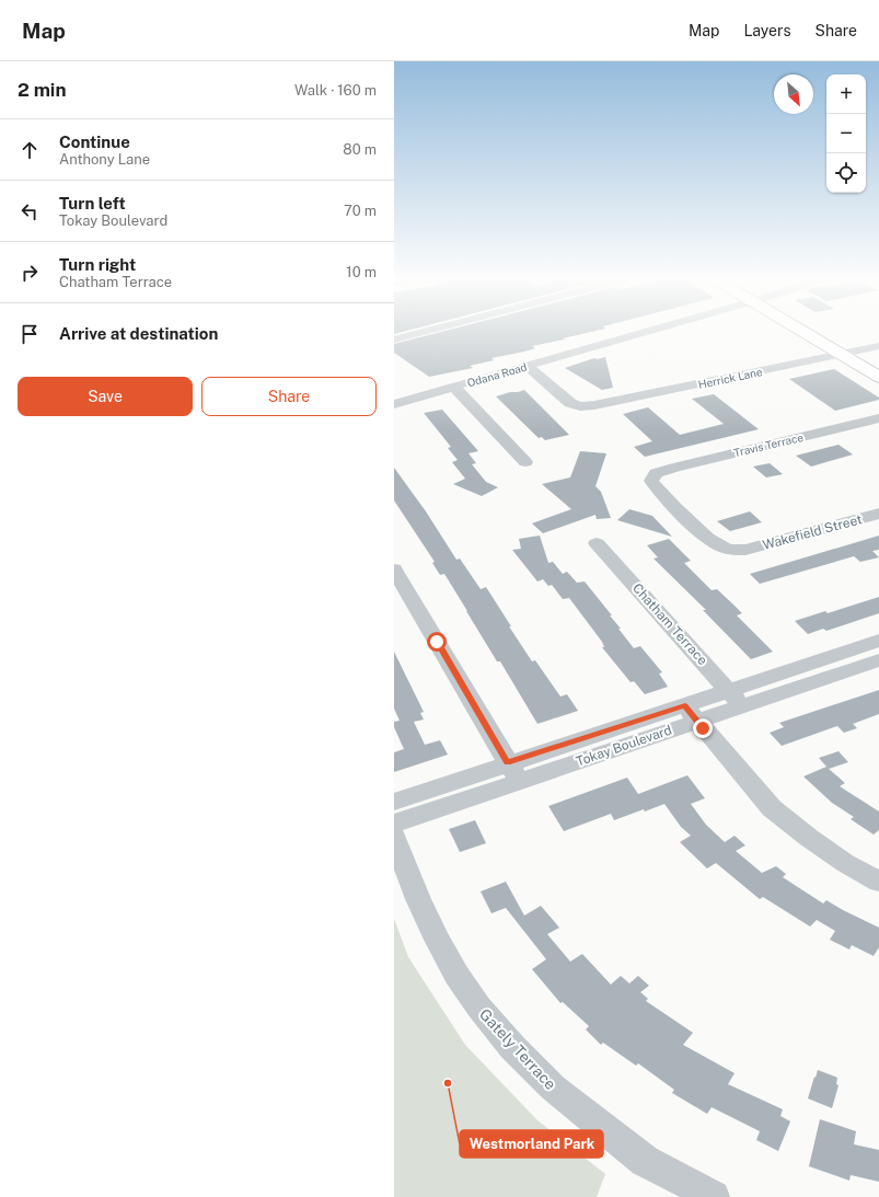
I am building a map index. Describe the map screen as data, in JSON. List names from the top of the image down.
{
  "streets": {
    "street": [
      "Odana Road",
      "Herrick Lane",
      "Travis Terrace",
      "Wakefield Street",
      "Chatham Terrace",
      "Tokay Boulevard",
      "Gately Terrace"
    ]
  },
  "crossings": [
    ["Odana Road", "Herrick Lane"],
    ["Travis Terrace", "Wakefield Street"],
    ["Chatham Terrace", "Tokay Boulevard"]
  ],
  "places": ["Westmorland Park"],
  "north": "bottom right",
  "page": {
    "header": "Map",
    "nav": ["Map", "Layers", "Share"],
    "heading": ["2 min", "Walk · 160 m"],
    "map_buttons": ["+", "−"],
    "list": [
      ["Continue", "Anthony Lane", "80 m"],
      ["Turn left", "Tokay Boulevard", "70 m"],
      ["Turn right", "Chatham Terrace", "10 m"],
      "Arrive at destination"
    ],
    "buttons": ["Save", "Share"]
  }
}
